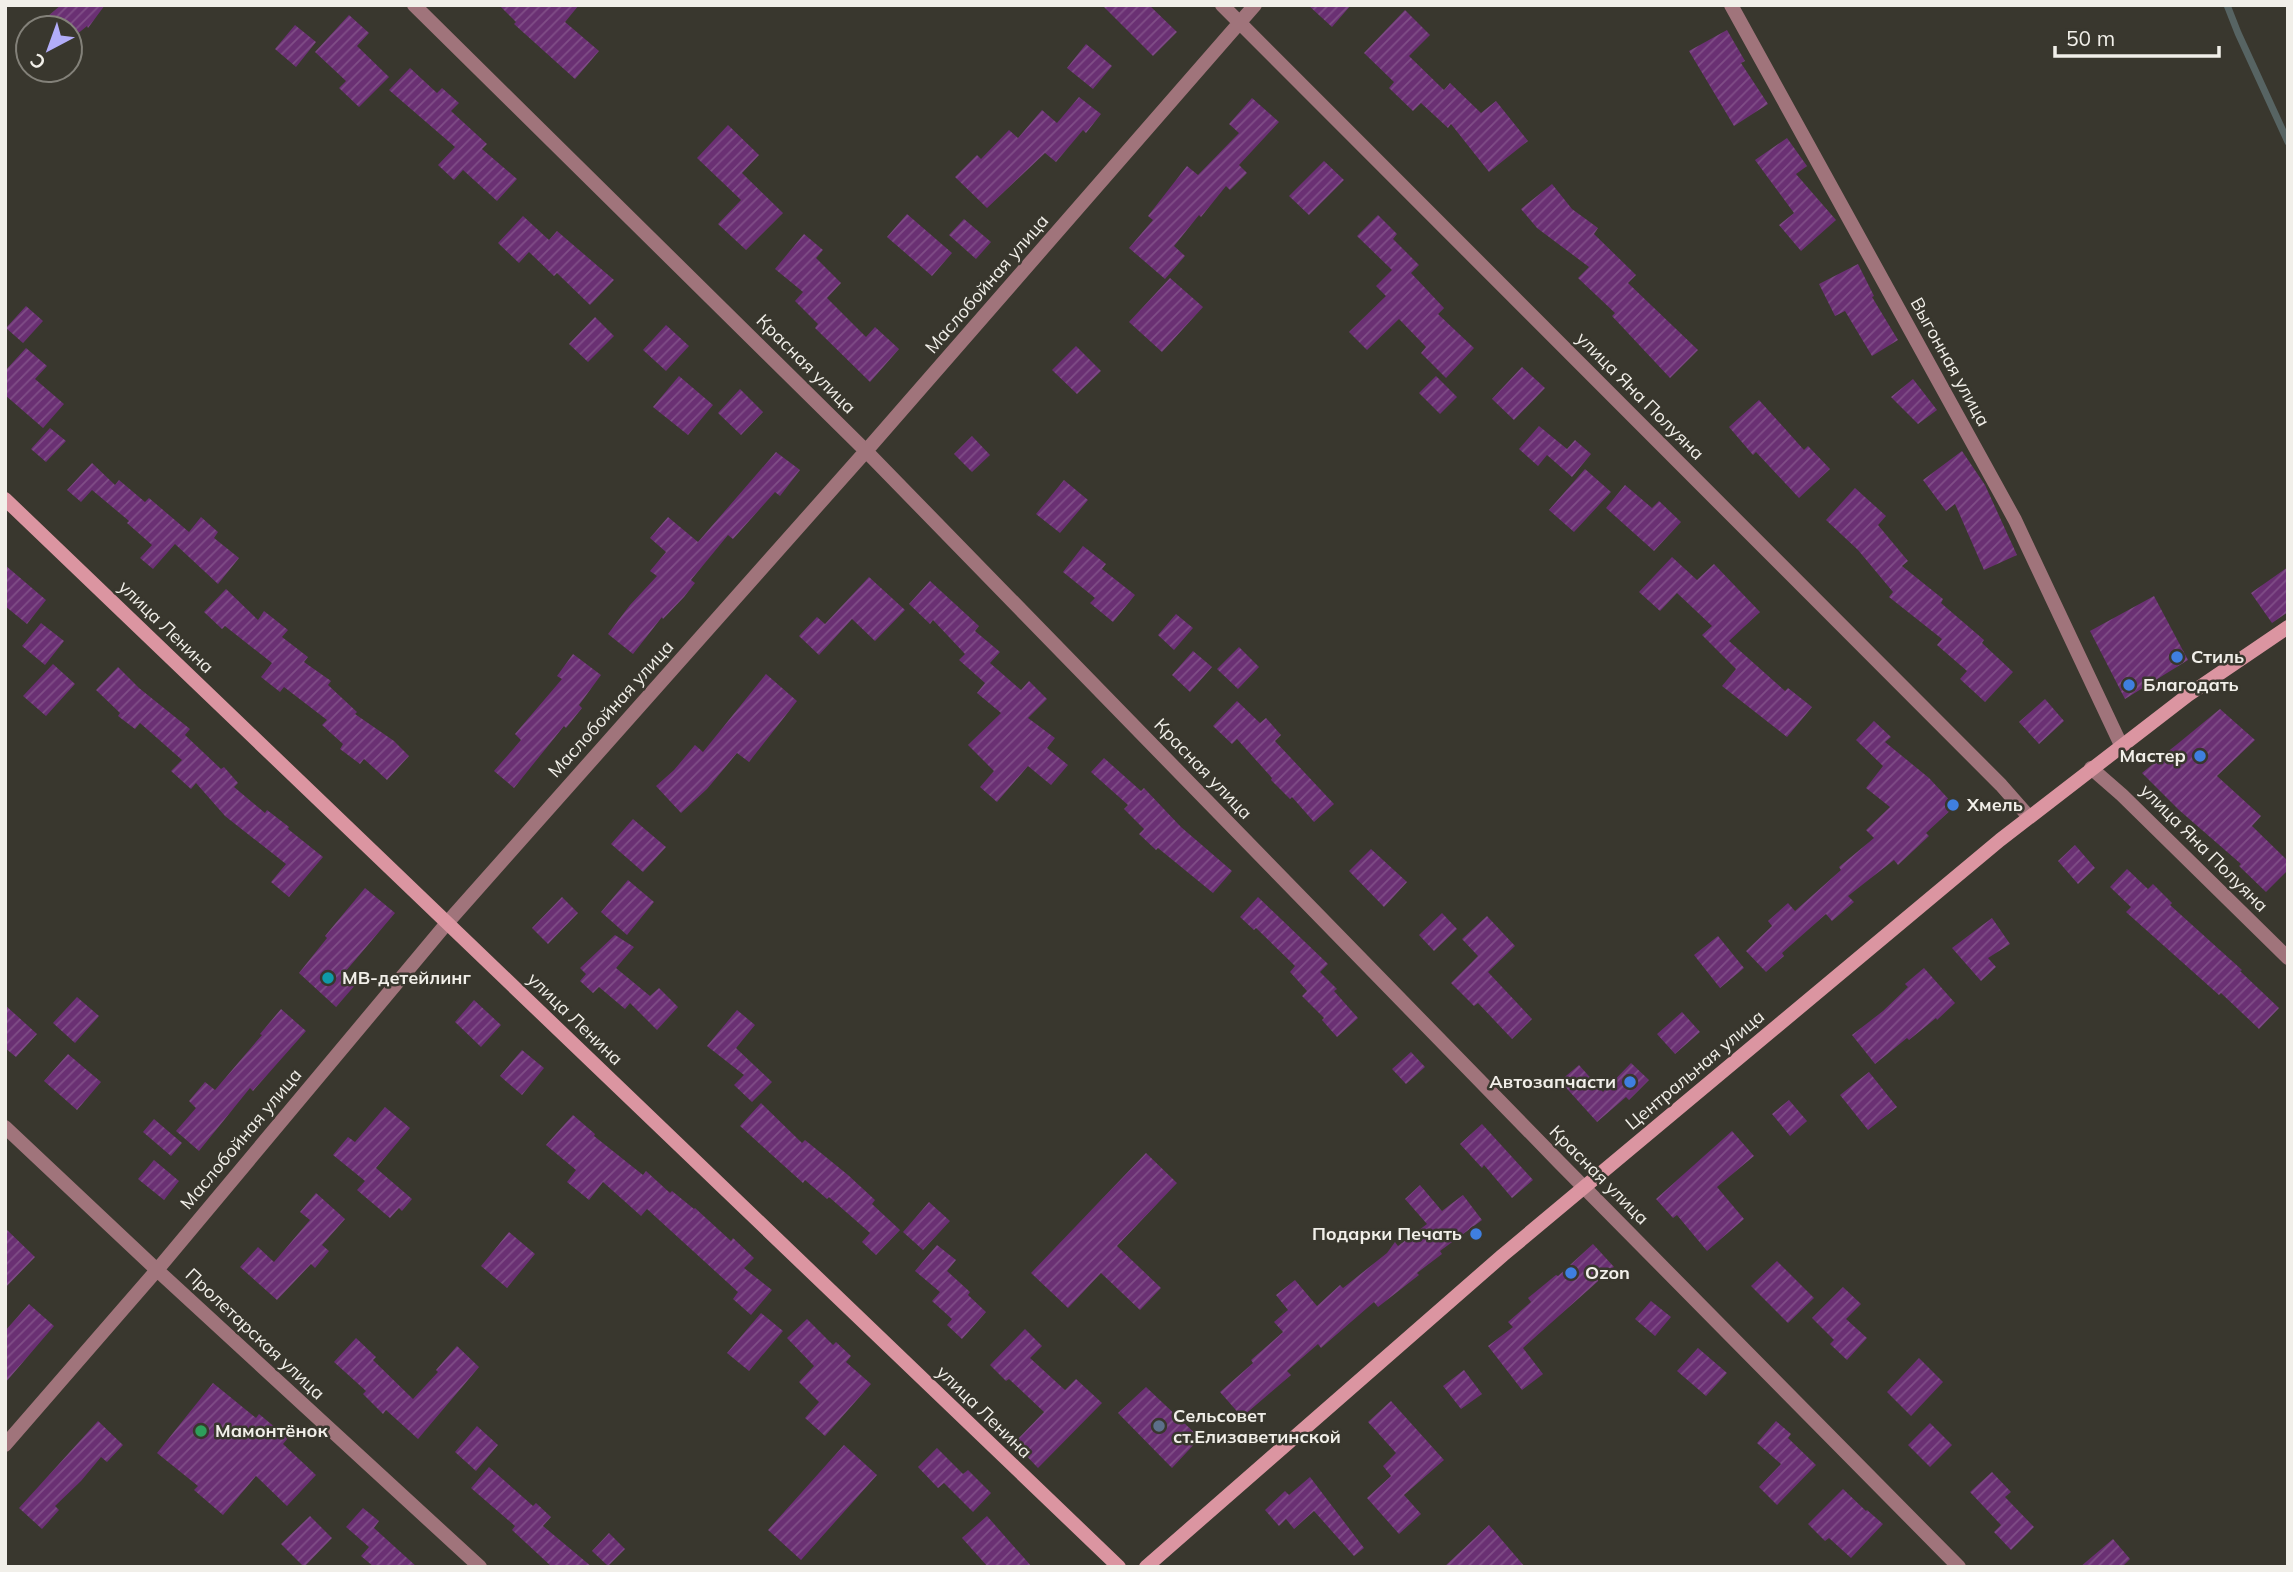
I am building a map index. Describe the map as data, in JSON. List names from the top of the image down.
{
  "streets": {
    "street": [
      "Маслобойная улица",
      "Выгонная улица",
      "Красная улица",
      "улица Яна Полуяна",
      "улица Ленина",
      "Центральная улица",
      "Пролетарская улица"
    ]
  },
  "crossings": [
    ["Маслобойная улица", "Красная улица"],
    ["Маслобойная улица", "улица Яна Полуяна"],
    ["Маслобойная улица", "улица Ленина"],
    ["Маслобойная улица", "Пролетарская улица"],
    ["Выгонная улица", "Центральная улица"],
    ["Красная улица", "Центральная улица"],
    ["улица Яна Полуяна", "Центральная улица"]
  ],
  "places": [
    "Стиль",
    "Благодать",
    "Мастер",
    "Хмель",
    "MB-детейлинг",
    "Автозапчасти",
    "Подарки Печать",
    "Ozon",
    "Сельсовет ст.Елизаветинской",
    "Мамонтёнок"
  ],
  "scale_bar": "50 m",
  "north": "bottom left"
}
